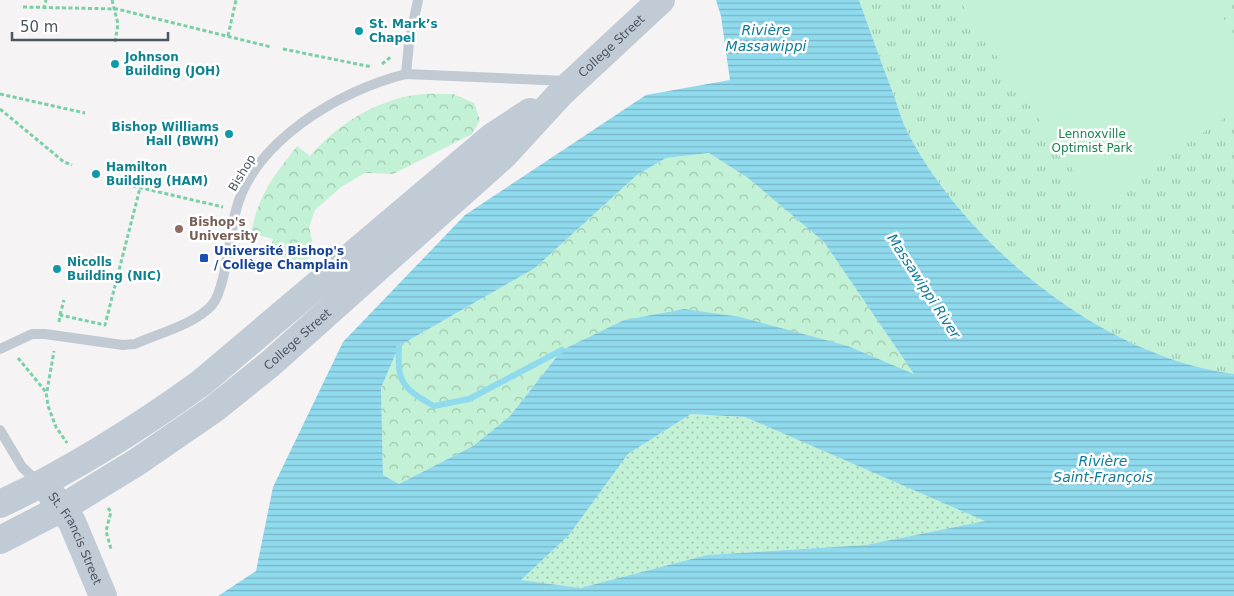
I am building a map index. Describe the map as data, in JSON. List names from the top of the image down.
{
  "streets": {
    "main road": ["College Street", "St. Francis Street"],
    "lane": ["Bishop"]
  },
  "crossings": [
    ["College Street", "Bishop"],
    ["College Street", "St. Francis Street"]
  ],
  "water": ["Rivière Massawippi", "Massawippi River", "Rivière Saint-François"],
  "parks": ["Lennoxville Optimist Park"],
  "places": {
    "other": [
      "St. Mark’s Chapel",
      "Johnson Building (JOH)",
      "Bishop Williams Hall (BWH)",
      "Hamilton Building (HAM)",
      "Bishop's University",
      "Nicolls Building (NIC)"
    ],
    "transit": ["Université Bishop's / Collège Champlain"]
  },
  "scale_bar": "50 m"
}
